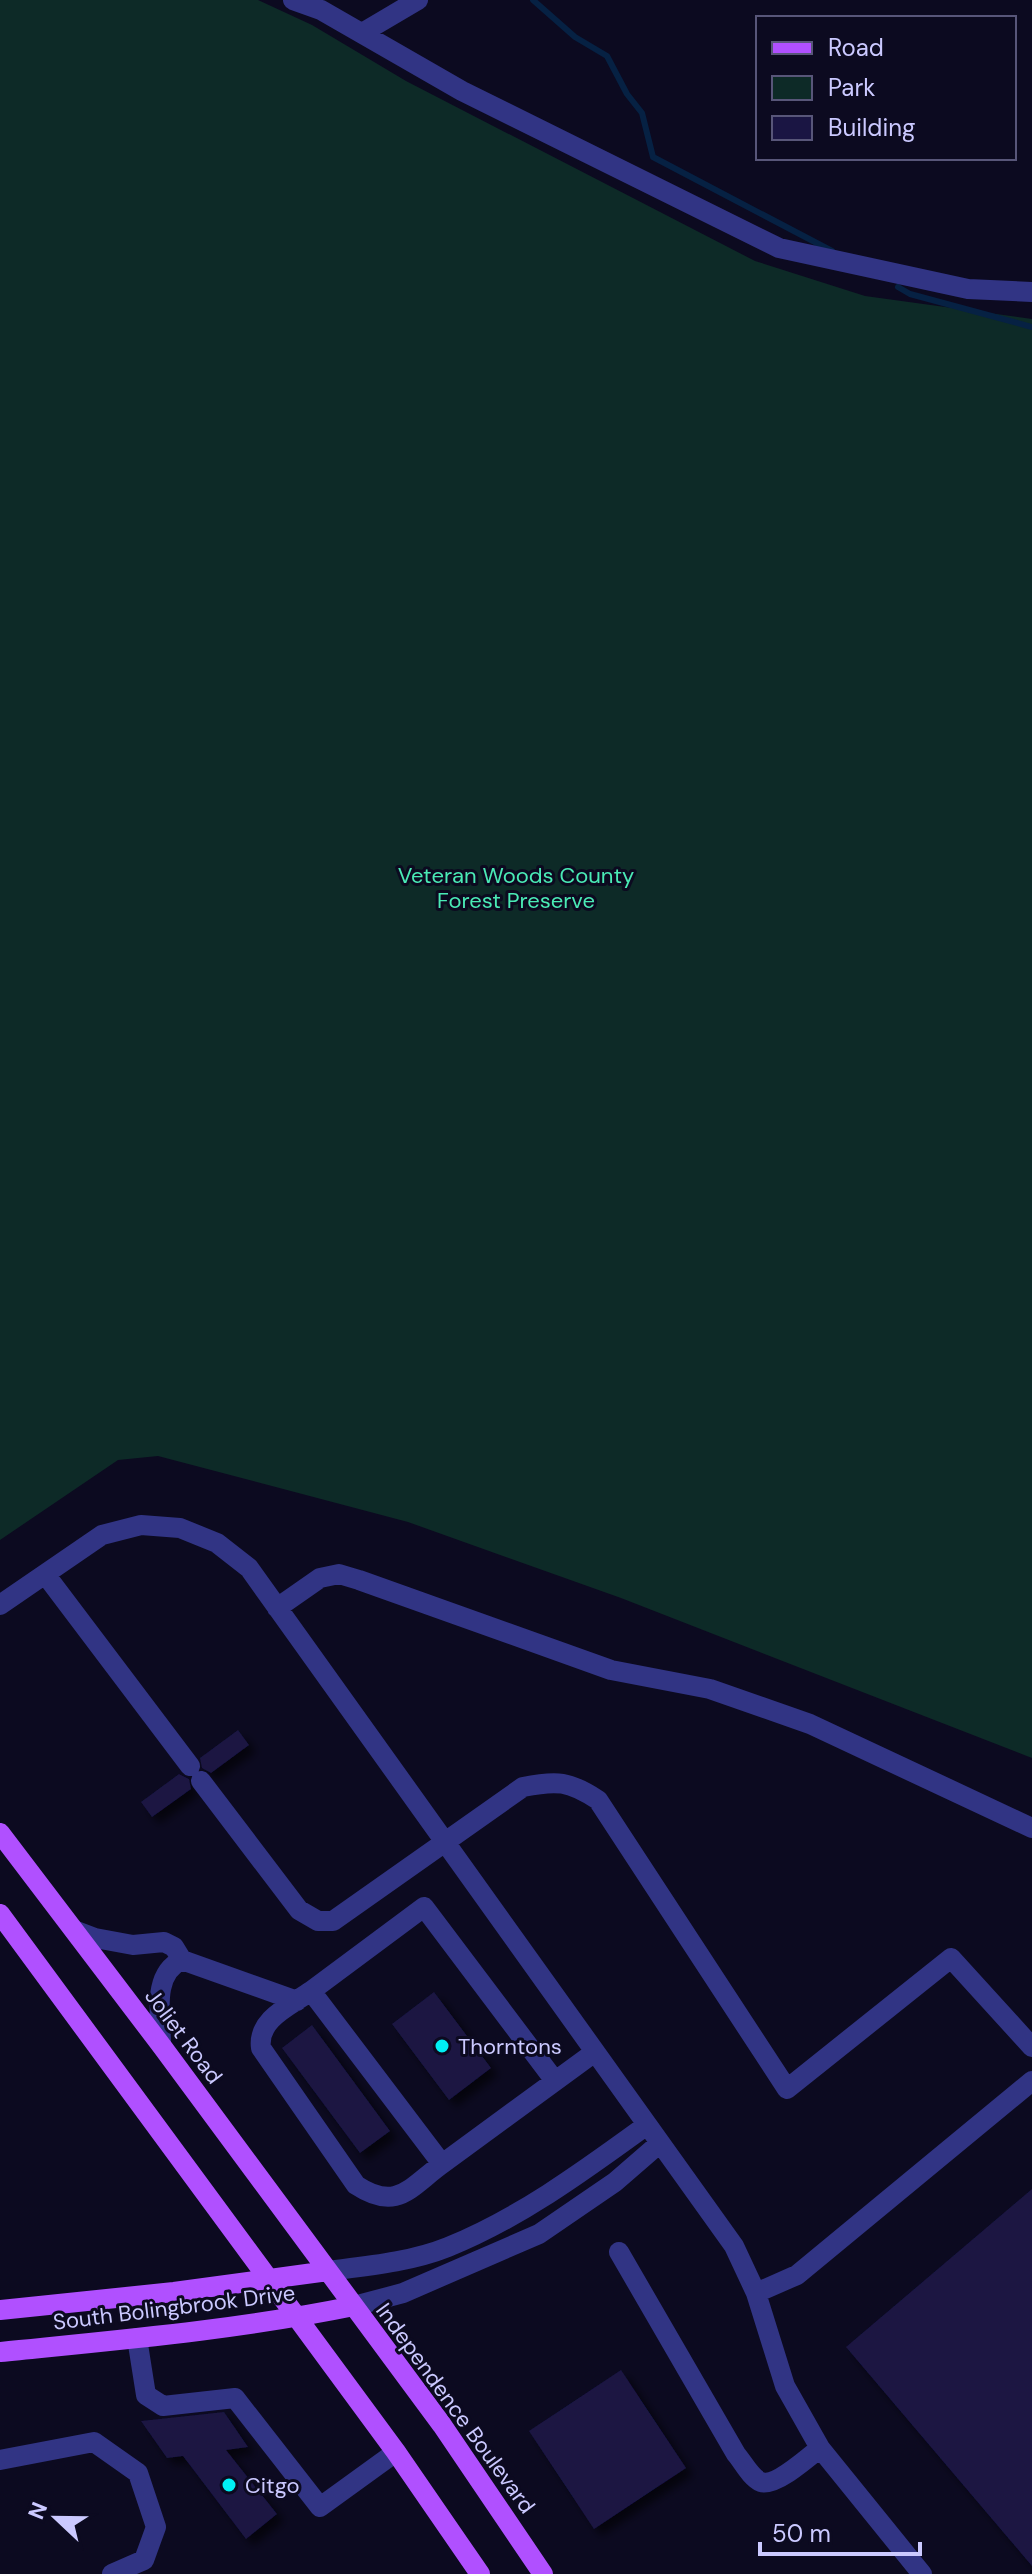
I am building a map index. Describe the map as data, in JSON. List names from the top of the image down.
{
  "streets": {
    "main road": ["Joliet Road", "South Bolingbrook Drive", "Independence Boulevard"]
  },
  "crossings": [
    ["Joliet Road", "South Bolingbrook Drive"],
    ["Joliet Road", "Independence Boulevard"],
    ["South Bolingbrook Drive", "Independence Boulevard"]
  ],
  "parks": ["Veteran Woods County Forest Preserve"],
  "places": ["Thorntons", "Citgo"],
  "legend": ["Road", "Park", "Building"],
  "scale_bar": "50 m",
  "north": "left"
}
